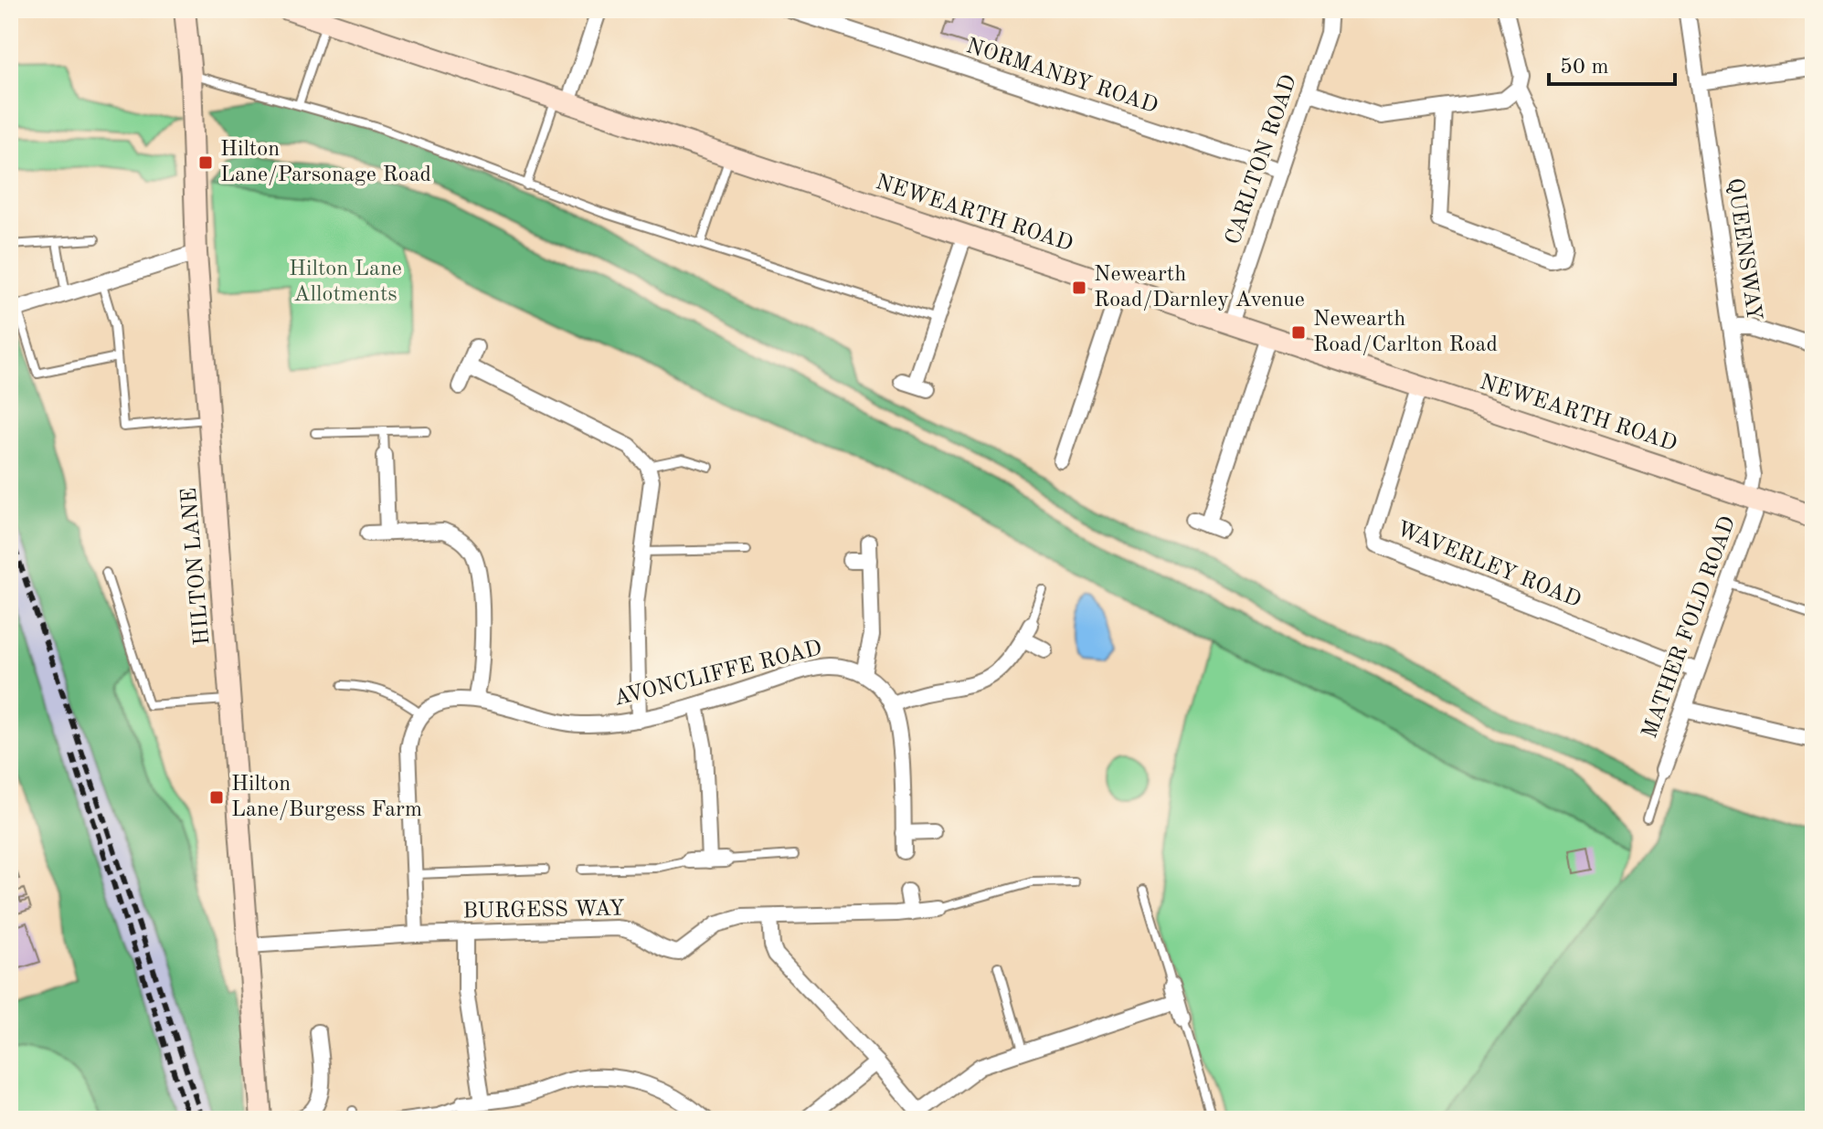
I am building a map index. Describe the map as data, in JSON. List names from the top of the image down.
{
  "streets": {
    "main road": ["NEWEARTH ROAD", "HILTON LANE"],
    "street": [
      "NORMANBY ROAD",
      "CARLTON ROAD",
      "QUEENSWAY",
      "WAVERLEY ROAD",
      "MATHER FOLD ROAD",
      "AVONCLIFFE ROAD",
      "BURGESS WAY"
    ]
  },
  "crossings": [
    ["NORMANBY ROAD", "CARLTON ROAD"],
    ["CARLTON ROAD", "NEWEARTH ROAD"],
    ["NEWEARTH ROAD", "QUEENSWAY"],
    ["NEWEARTH ROAD", "WAVERLEY ROAD"],
    ["NEWEARTH ROAD", "MATHER FOLD ROAD"],
    ["QUEENSWAY", "MATHER FOLD ROAD"],
    ["WAVERLEY ROAD", "MATHER FOLD ROAD"],
    ["HILTON LANE", "BURGESS WAY"]
  ],
  "parks": ["Hilton Lane Allotments"],
  "places": {
    "transit": [
      "Hilton Lane/Parsonage Road",
      "Newearth Road/Darnley Avenue",
      "Newearth Road/Carlton Road",
      "Hilton Lane/Burgess Farm"
    ]
  },
  "scale_bar": "50 m"
}
